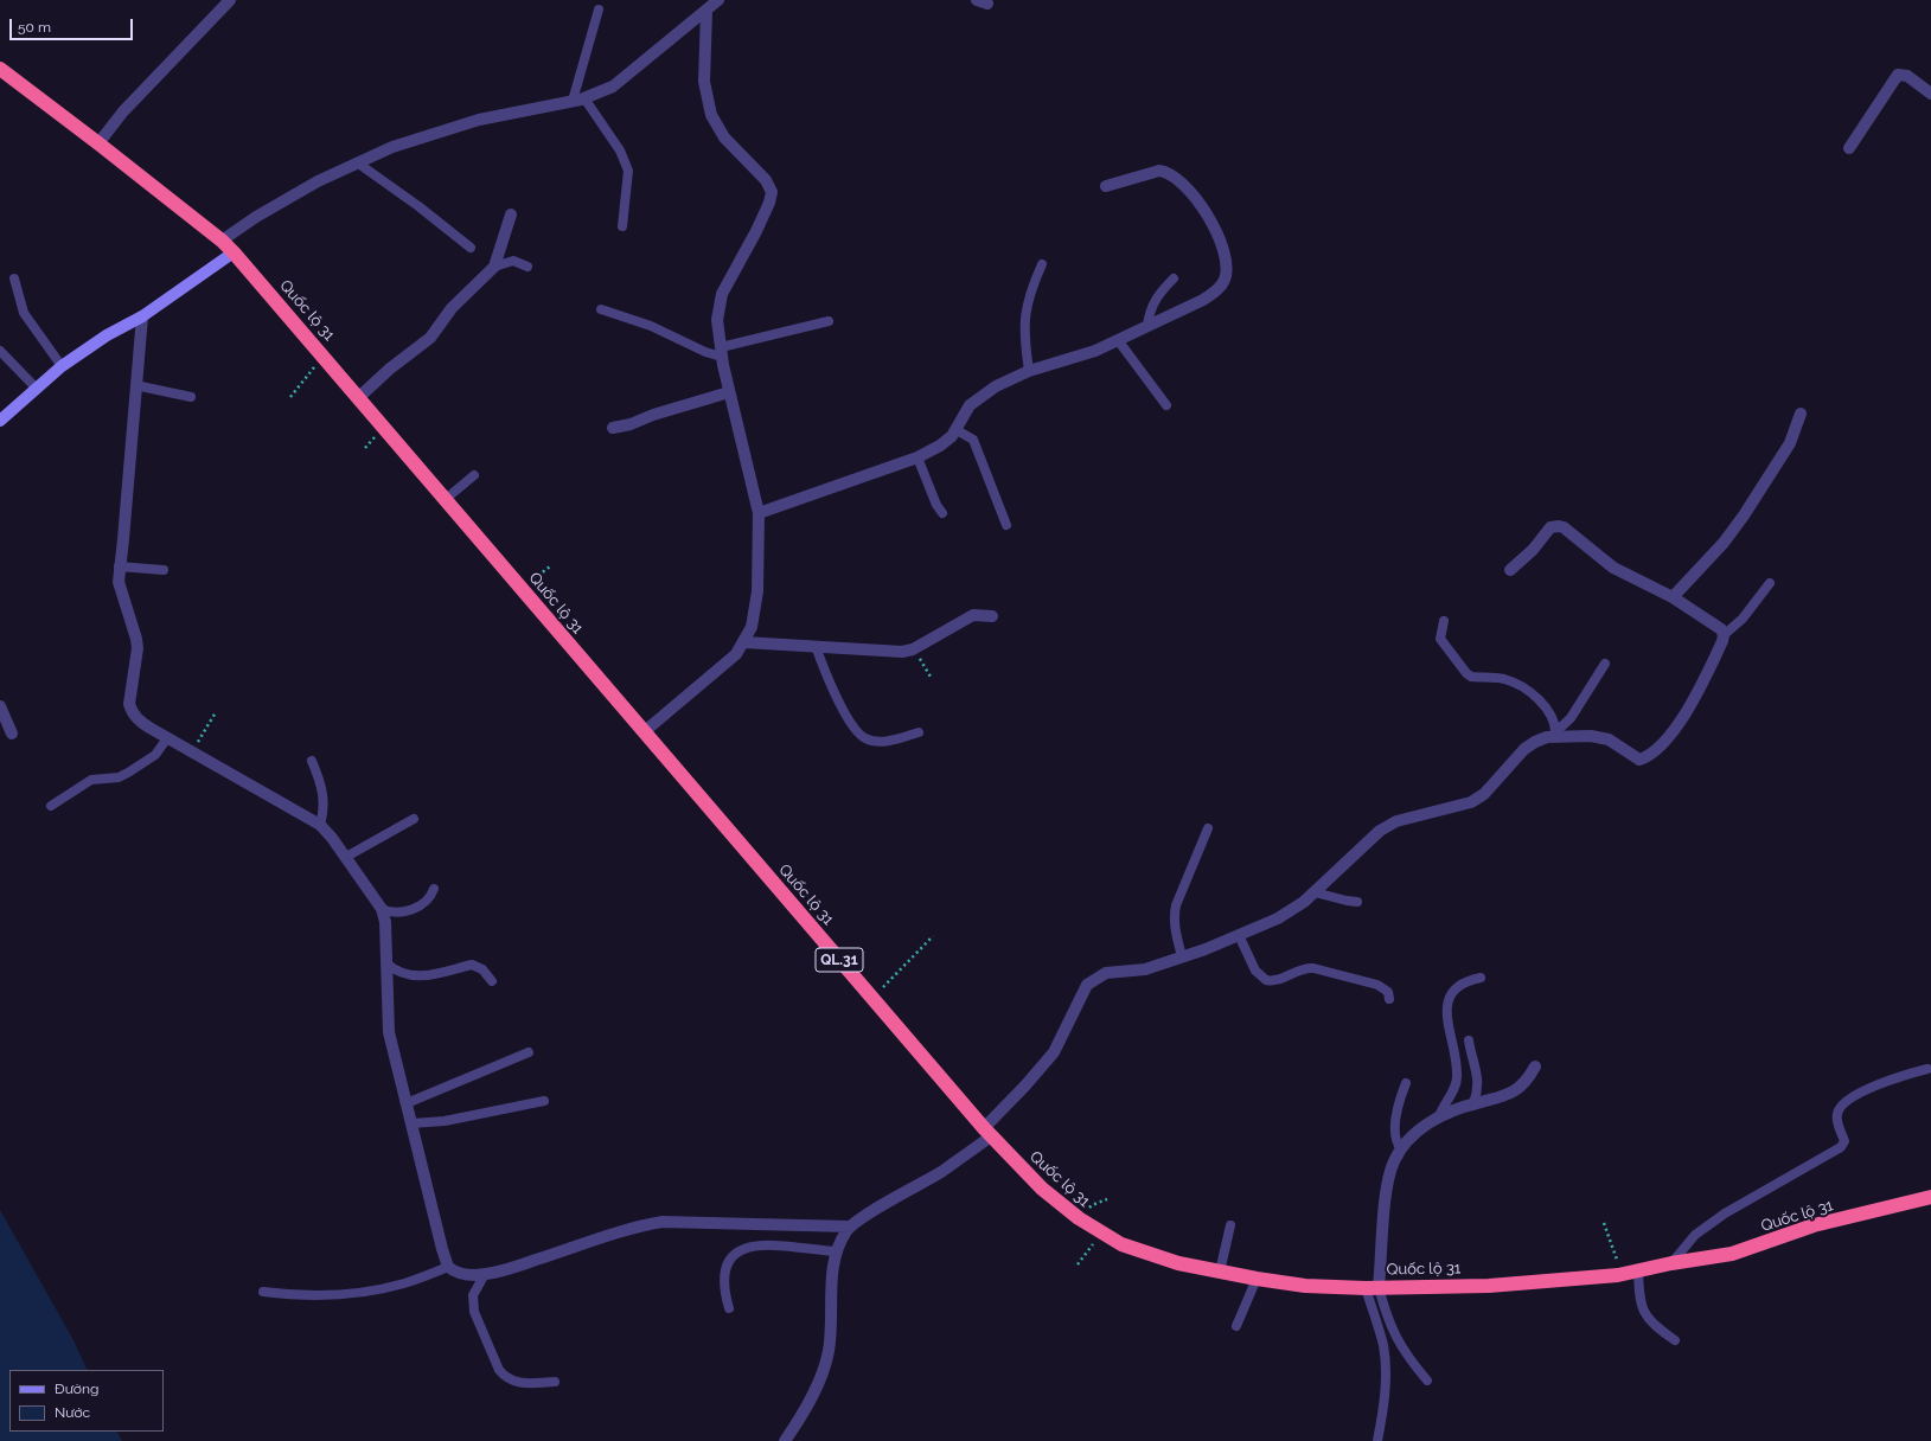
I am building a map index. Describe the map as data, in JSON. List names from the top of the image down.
{
  "streets": {
    "highway": ["Quốc lộ 31", "QL.31"]
  },
  "legend": ["Đường", "Nước"],
  "scale_bar": "50 m"
}
